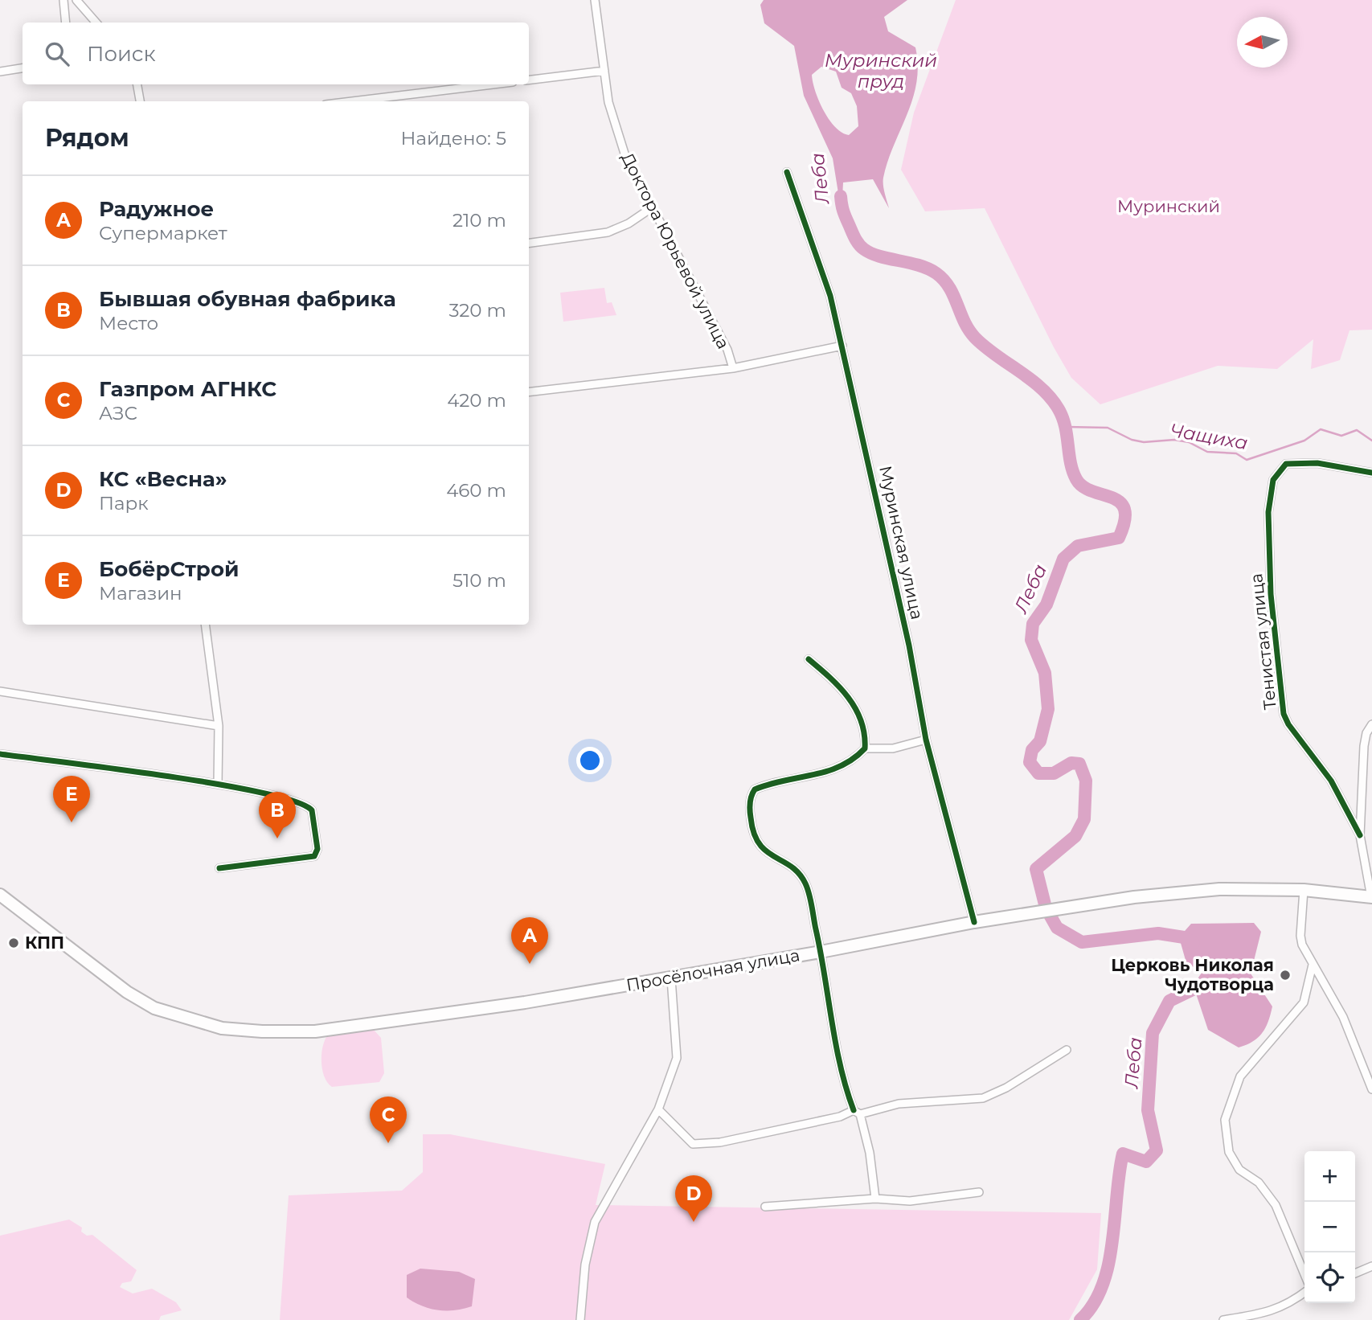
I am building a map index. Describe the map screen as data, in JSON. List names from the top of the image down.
{
  "streets": {
    "main road": ["Просёлочная улица"],
    "street": ["Доктора Юрьевой улица", "Муринская улица", "Тенистая улица"]
  },
  "crossings": [
    ["Муринская улица", "Просёлочная улица"]
  ],
  "water": ["Муринский пруд", "Леба", "Чащиха"],
  "parks": ["Муринский"],
  "places": ["КПП", "Церковь Николая Чудотворца"],
  "north": "left",
  "page": {
    "search": "Поиск",
    "heading": ["Рядом", "Найдено: 5"],
    "list": [
      {
        "mark": "A",
        "name": "Радужное",
        "note": "Супермаркет",
        "value": "210 m"
      },
      {
        "mark": "B",
        "name": "Бывшая обувная фабрика",
        "note": "Место",
        "value": "320 m"
      },
      {
        "mark": "C",
        "name": "Газпром АГНКС",
        "note": "АЗС",
        "value": "420 m"
      },
      {
        "mark": "D",
        "name": "КС «Весна»",
        "note": "Парк",
        "value": "460 m"
      },
      {
        "mark": "E",
        "name": "БобёрСтрой",
        "note": "Магазин",
        "value": "510 m"
      }
    ],
    "pins": [
      "E",
      "B",
      "A",
      "C",
      "D"
    ],
    "map_buttons": ["+", "−"]
  }
}
